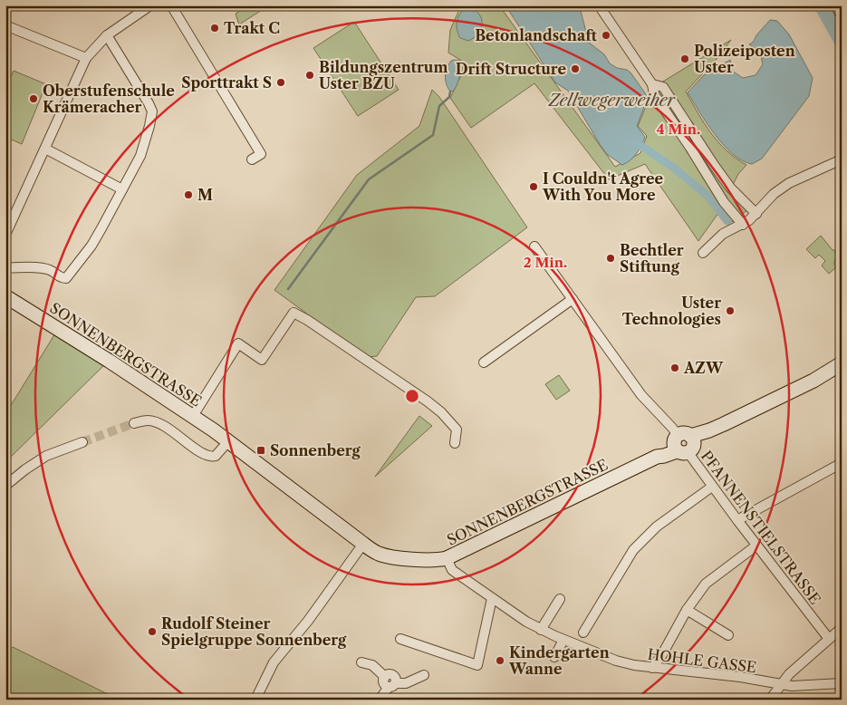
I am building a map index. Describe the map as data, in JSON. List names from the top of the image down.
{
  "streets": {
    "street": ["SONNENBERGSTRASSE", "PFANNENSTIELSTRASSE", "HOHLE GASSE"]
  },
  "crossings": [
    ["SONNENBERGSTRASSE", "PFANNENSTIELSTRASSE"],
    ["SONNENBERGSTRASSE", "HOHLE GASSE"]
  ],
  "water": ["Zellwegerweiher"],
  "places": {
    "other": [
      "Trakt C",
      "Betonlandschaft",
      "Polizeiposten Uster",
      "Drift Structure",
      "Bildungszentrum Uster BZU",
      "Sporttrakt S",
      "Oberstufenschule Krämeracher",
      "I Couldn't Agree With You More",
      "M",
      "Bechtler Stiftung",
      "Uster Technologies",
      "AZW",
      "Rudolf Steiner Spielgruppe Sonnenberg",
      "Kindergarten Wanne"
    ],
    "transit": ["Sonnenberg"]
  },
  "rings": ["4 Min.", "2 Min."]
}
